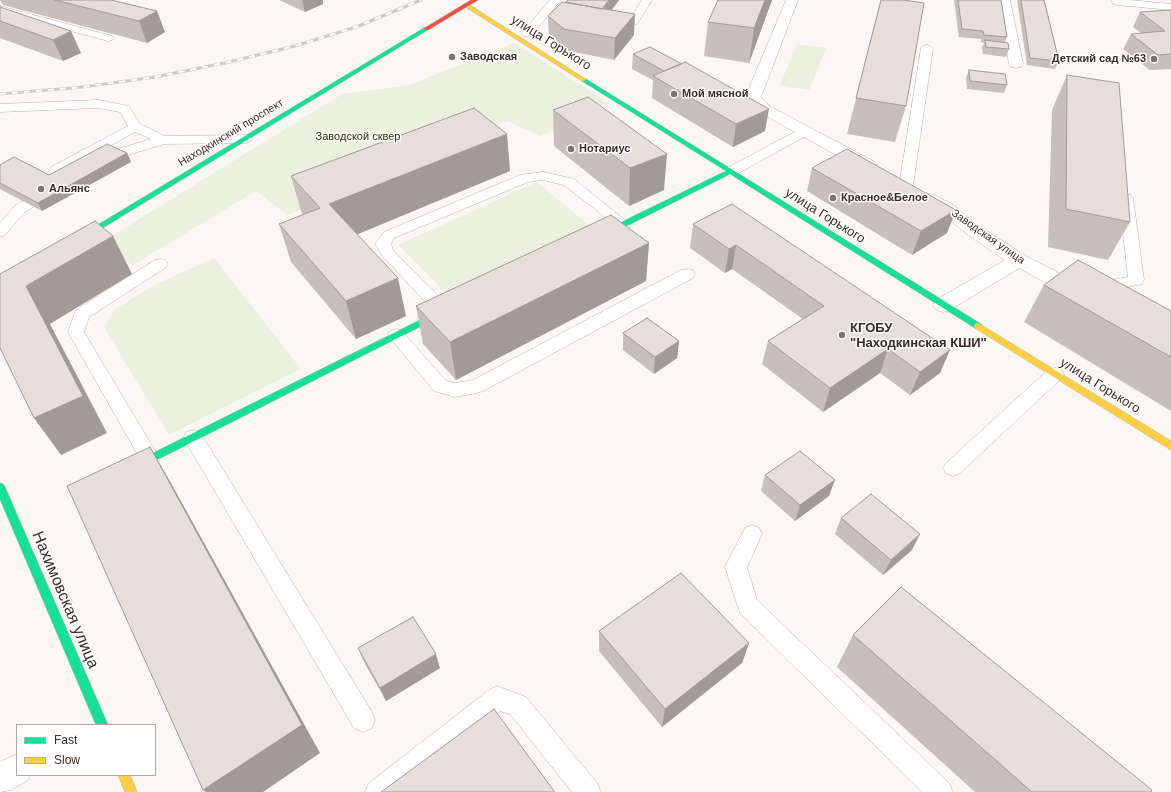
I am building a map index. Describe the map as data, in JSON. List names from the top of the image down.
{
  "streets": {
    "main road": ["улица Горького", "Находкинский проспект", "Нахимовская улица"],
    "street": ["Заводская улица"]
  },
  "crossings": [
    ["улица Горького", "Находкинский проспект"]
  ],
  "parks": ["Заводской сквер"],
  "places": [
    "Заводская",
    "Детский сад №63",
    "Мой мясной",
    "Нотариус",
    "Альянс",
    "Красное&Белое",
    "КГОБУ \"Находкинская КШИ\""
  ],
  "legend": ["Fast", "Slow"]
}
